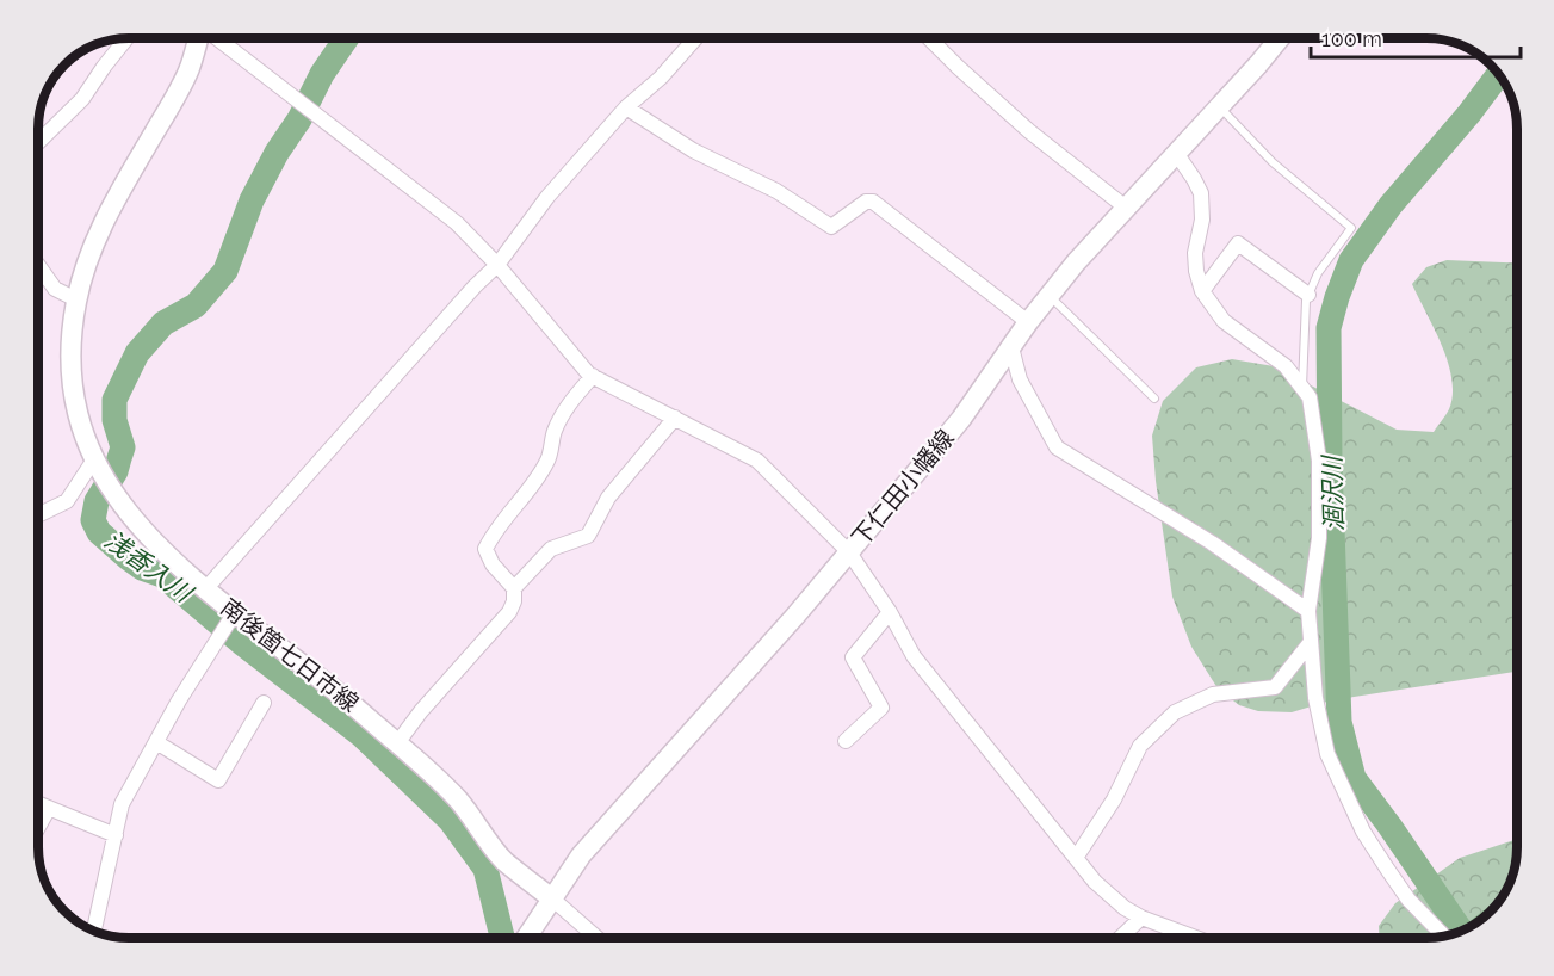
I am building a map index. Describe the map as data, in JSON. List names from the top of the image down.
{
  "streets": {
    "main road": ["下仁田小幡線", "南後箇七日市線"]
  },
  "crossings": [
    ["下仁田小幡線", "南後箇七日市線"]
  ],
  "water": ["涸沢川", "浅香入川"],
  "scale_bar": "100 m"
}
